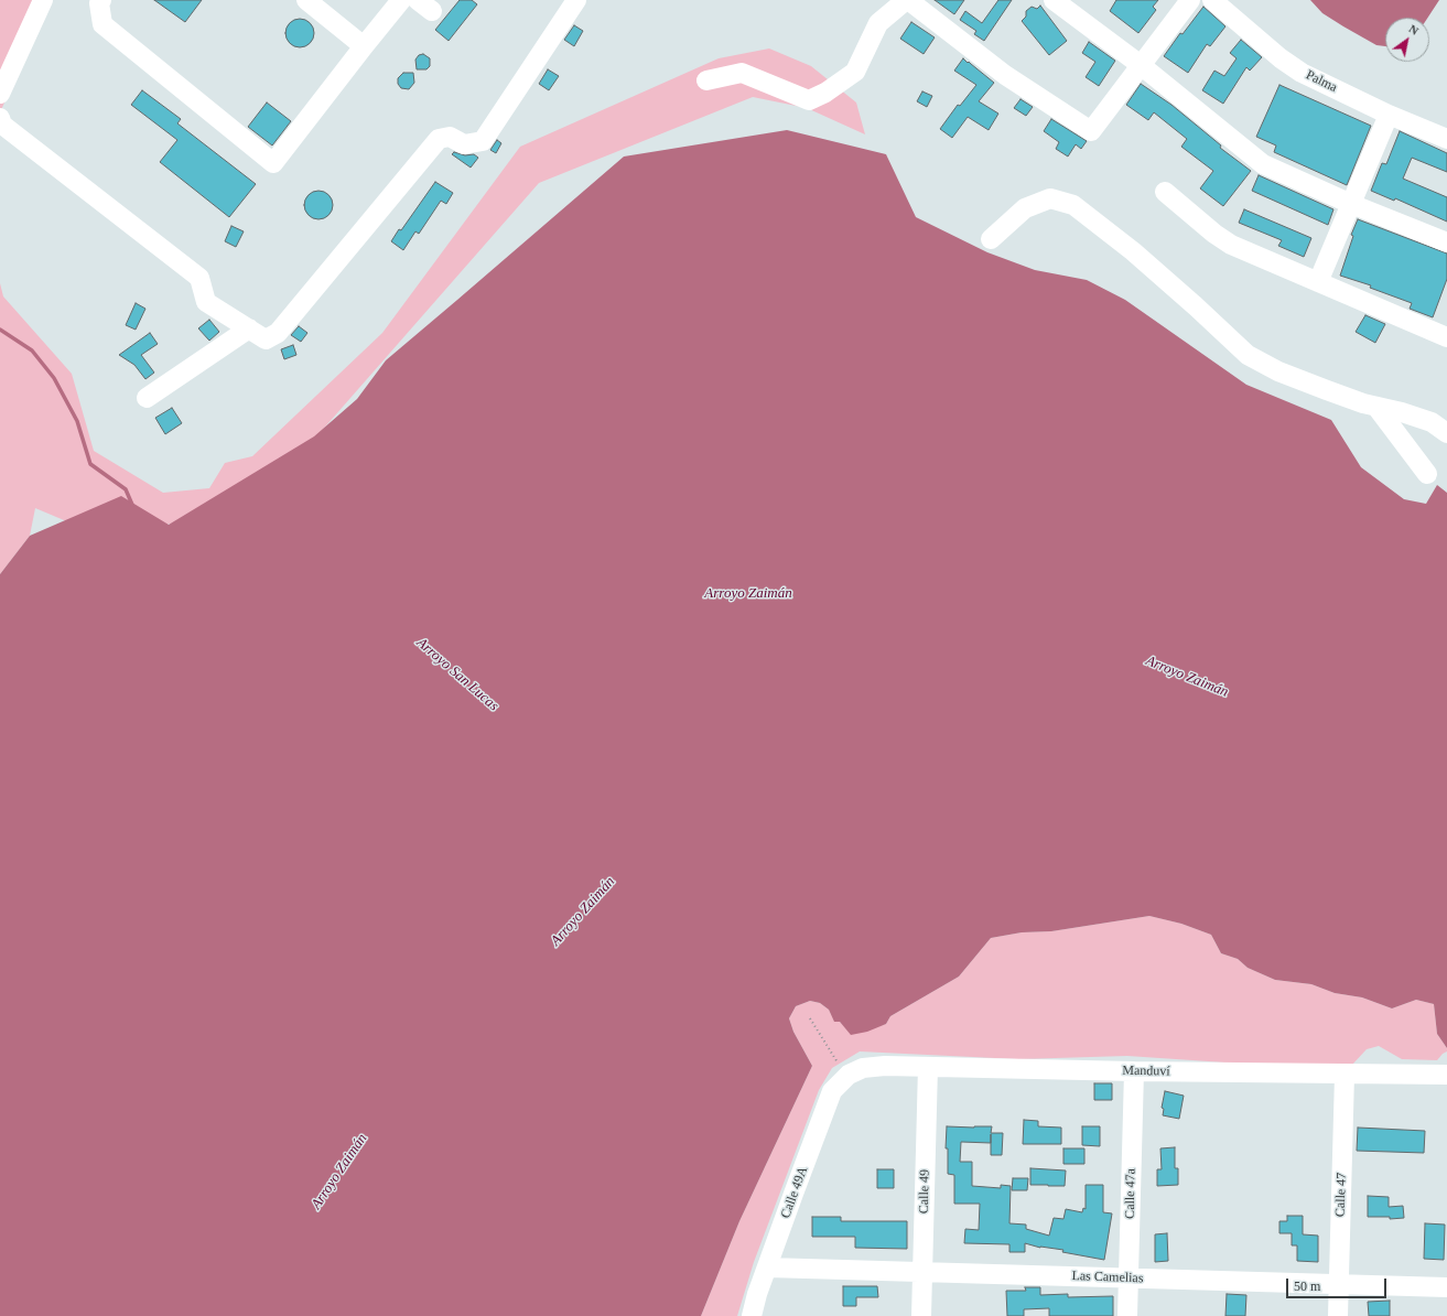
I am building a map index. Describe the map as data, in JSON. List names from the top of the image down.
{
  "streets": {
    "street": [
      "Palma",
      "Manduví",
      "Calle 49",
      "Calle 49A",
      "Calle 47a",
      "Calle 47",
      "Las Camelias"
    ]
  },
  "crossings": [
    ["Manduví", "Calle 49"],
    ["Manduví", "Calle 49A"],
    ["Manduví", "Calle 47a"],
    ["Manduví", "Calle 47"],
    ["Calle 49", "Las Camelias"],
    ["Calle 49A", "Las Camelias"],
    ["Calle 47a", "Las Camelias"],
    ["Calle 47", "Las Camelias"]
  ],
  "water": ["Arroyo Zaimán", "Arroyo San Lucas"],
  "scale_bar": "50 m",
  "north": "top right"
}
